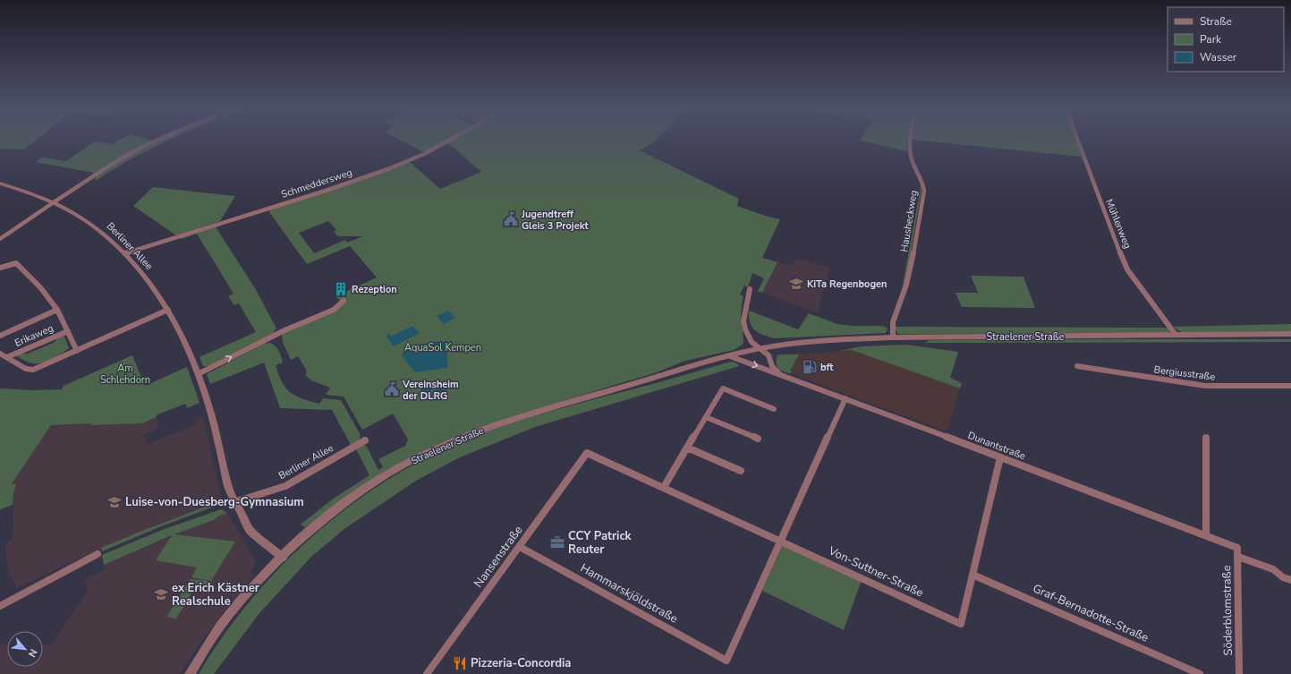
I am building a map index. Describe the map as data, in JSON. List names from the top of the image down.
{
  "streets": {
    "street": [
      "Schmeddersweg",
      "Hausheckweg",
      "Mühlenweg",
      "Berliner Allee",
      "Erikaweg",
      "Straelener Straße",
      "Bergiusstraße",
      "Dunantstraße",
      "Nansenstraße",
      "Von-Suttner-Straße",
      "Hammarskjöldstraße",
      "Söderblomstraße",
      "Graf-Bernadotte-Straße"
    ]
  },
  "crossings": [
    ["Schmeddersweg", "Berliner Allee"],
    ["Hausheckweg", "Straelener Straße"],
    ["Mühlenweg", "Straelener Straße"],
    ["Berliner Allee", "Straelener Straße"],
    ["Straelener Straße", "Dunantstraße"],
    ["Dunantstraße", "Söderblomstraße"],
    ["Nansenstraße", "Von-Suttner-Straße"],
    ["Nansenstraße", "Hammarskjöldstraße"],
    ["Von-Suttner-Straße", "Hammarskjöldstraße"],
    ["Von-Suttner-Straße", "Graf-Bernadotte-Straße"]
  ],
  "parks": ["AquaSol Kempen", "Am Schlehdorn"],
  "places": {
    "public building": ["Jugendtreff Gleis 3 Projekt", "Vereinsheim der DLRG"],
    "school or university": ["KiTa Regenbogen", "Luise-von-Duesberg-Gymnasium", "ex Erich Kästner Realschule"],
    "building": ["Rezeption"],
    "fuel station": ["bft"],
    "office": ["CCY Patrick Reuter"],
    "restaurant": ["Pizzeria-Concordia"]
  },
  "legend": ["Straße", "Park", "Wasser"],
  "north": "bottom right"
}
